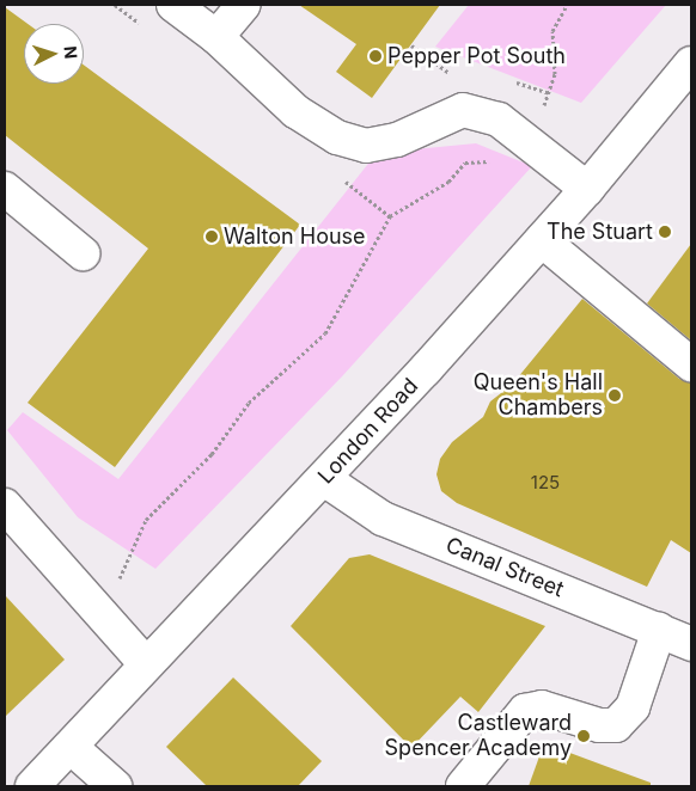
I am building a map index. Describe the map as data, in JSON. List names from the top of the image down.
{
  "streets": {
    "street": ["London Road", "Canal Street"]
  },
  "crossings": [
    ["London Road", "Canal Street"]
  ],
  "places": [
    "Pepper Pot South",
    "The Stuart",
    "Walton House",
    "Queen's Hall Chambers",
    "Castleward Spencer Academy"
  ],
  "house_numbers": ["125"],
  "north": "right"
}
